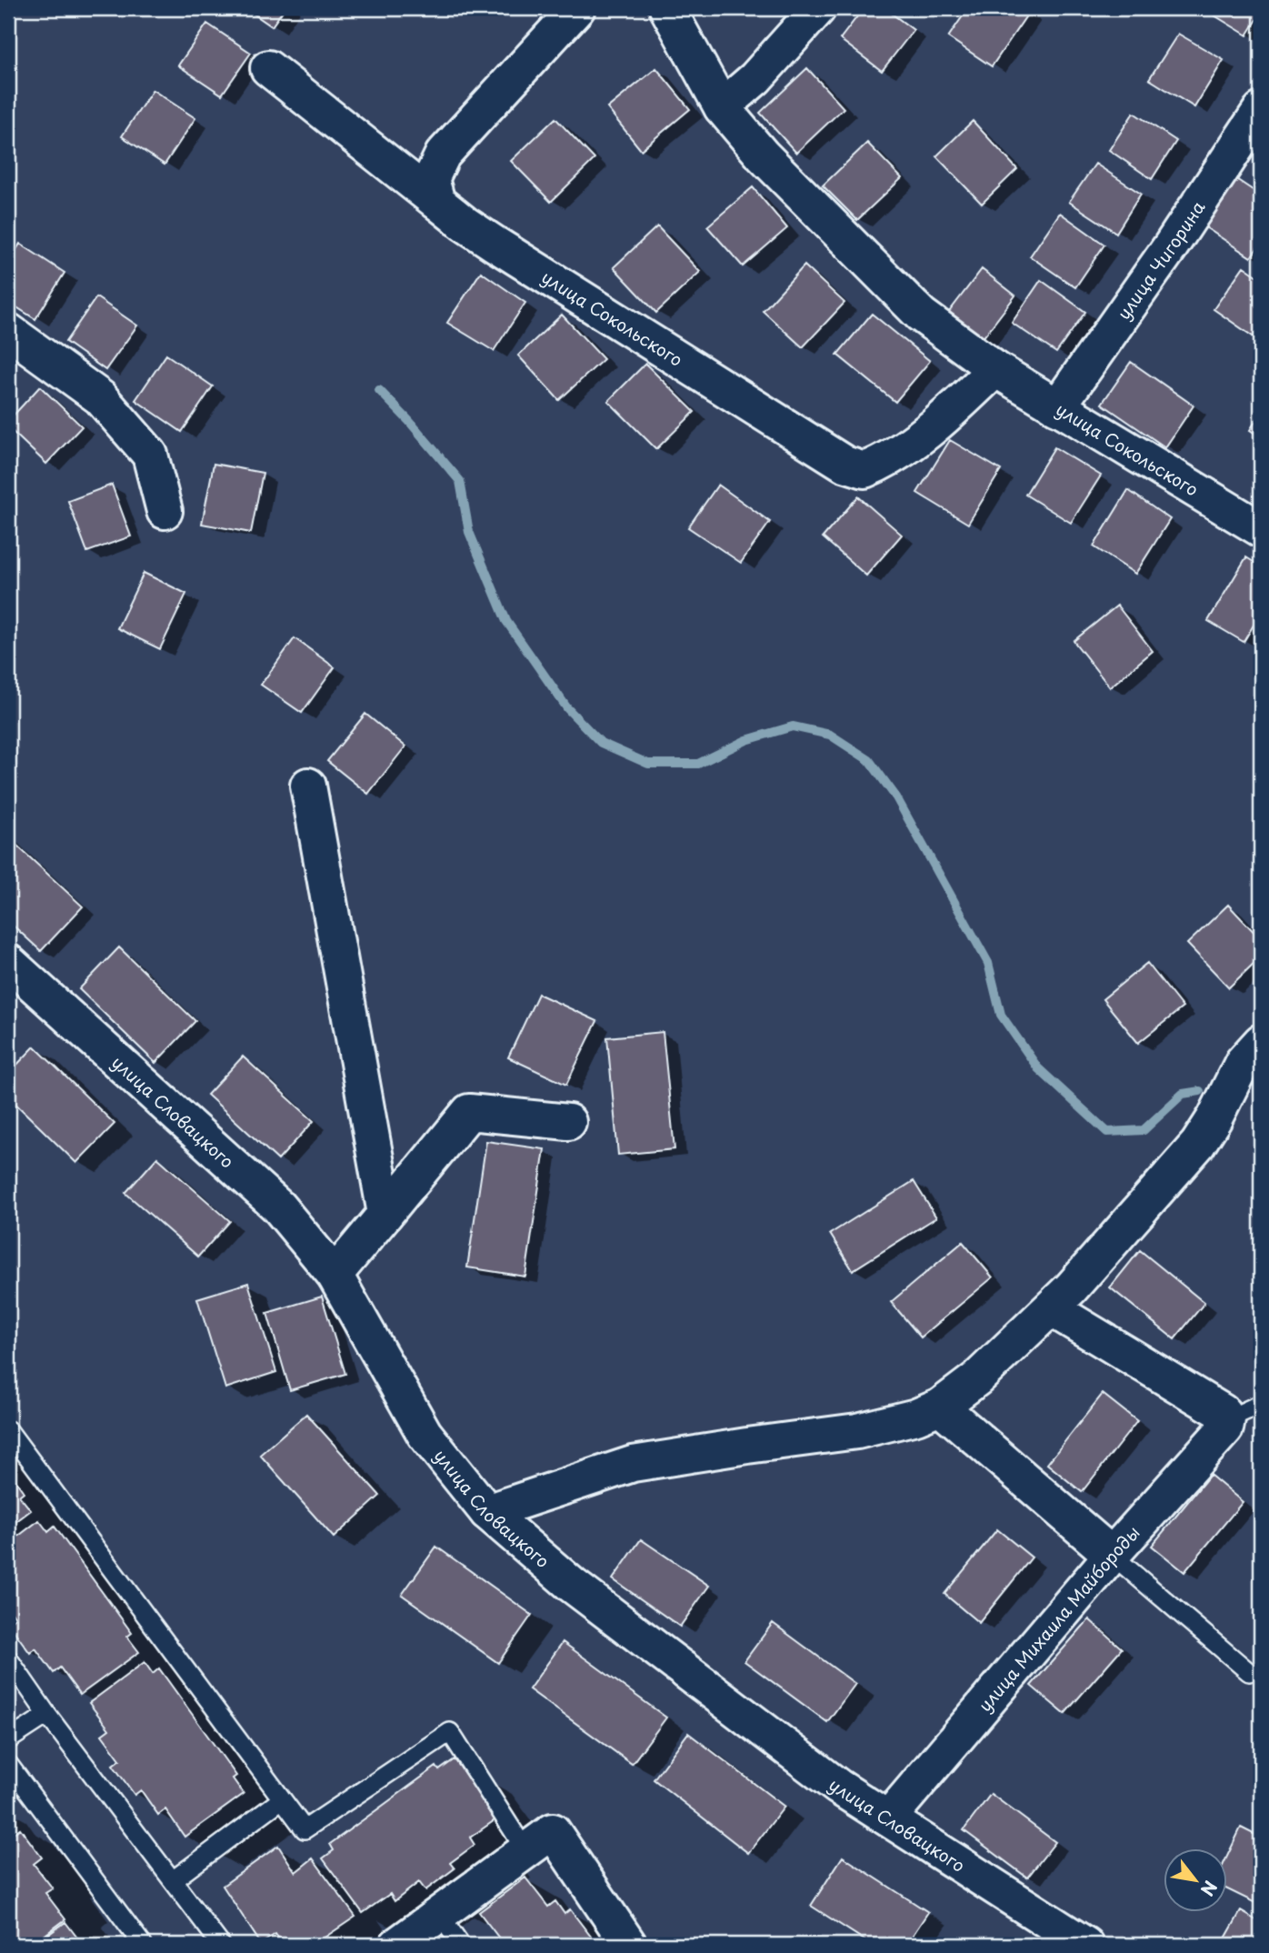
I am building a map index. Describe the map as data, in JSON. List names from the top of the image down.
{
  "streets": {
    "street": [
      "улица Чигорина",
      "улица Сокольского",
      "улица Словацкого",
      "улица Михаила Майбороды"
    ]
  },
  "crossings": [
    ["улица Чигорина", "улица Сокольского"],
    ["улица Словацкого", "улица Михаила Майбороды"]
  ],
  "north": "bottom right"
}
